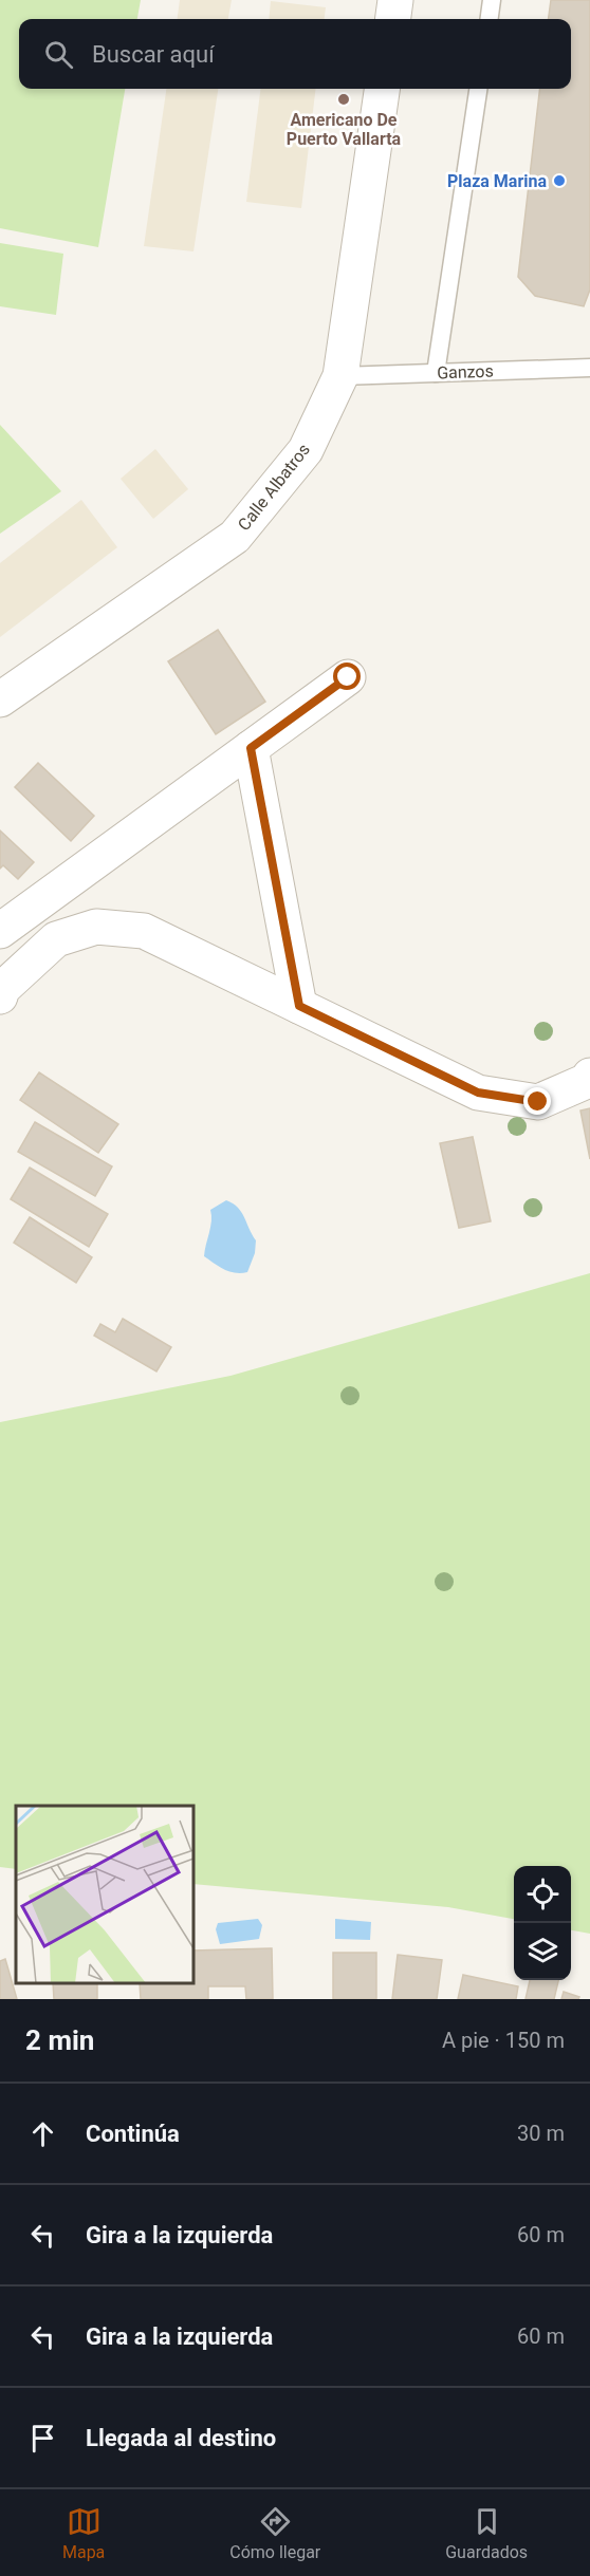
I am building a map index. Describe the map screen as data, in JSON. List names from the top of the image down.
{
  "streets": {
    "street": ["Calle Albatros"],
    "lane": ["Ganzos"]
  },
  "crossings": [
    ["Ganzos", "Calle Albatros"]
  ],
  "places": ["Americano De Puerto Vallarta", "Plaza Marina"],
  "page": {
    "search": "Buscar aquí",
    "heading": ["2 min", "A pie · 150 m"],
    "list": [
      ["Continúa", "30 m"],
      ["Gira a la izquierda", "60 m"],
      ["Gira a la izquierda", "60 m"],
      "Llegada al destino"
    ],
    "nav": ["Mapa", "Cómo llegar", "Guardados"]
  }
}
